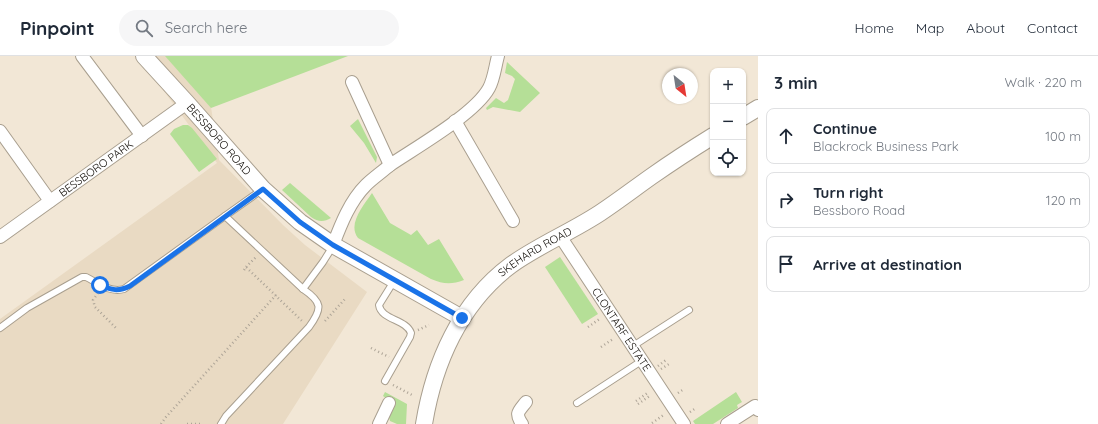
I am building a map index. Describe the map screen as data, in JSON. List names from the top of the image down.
{
  "streets": {
    "main road": ["BESSBORO ROAD", "SKEHARD ROAD"],
    "street": ["BESSBORO PARK", "CLONTARF ESTATE"]
  },
  "crossings": [
    ["BESSBORO ROAD", "BESSBORO PARK"],
    ["BESSBORO ROAD", "SKEHARD ROAD"],
    ["SKEHARD ROAD", "CLONTARF ESTATE"]
  ],
  "north": "bottom right",
  "page": {
    "header": "Pinpoint",
    "search": "Search here",
    "nav": [
      "Home",
      "Map",
      "About",
      "Contact"
    ],
    "heading": ["3 min", "Walk · 220 m"],
    "map_buttons": ["+", "−"],
    "list": [
      ["Continue", "Blackrock Business Park", "100 m"],
      ["Turn right", "Bessboro Road", "120 m"],
      "Arrive at destination"
    ]
  }
}
